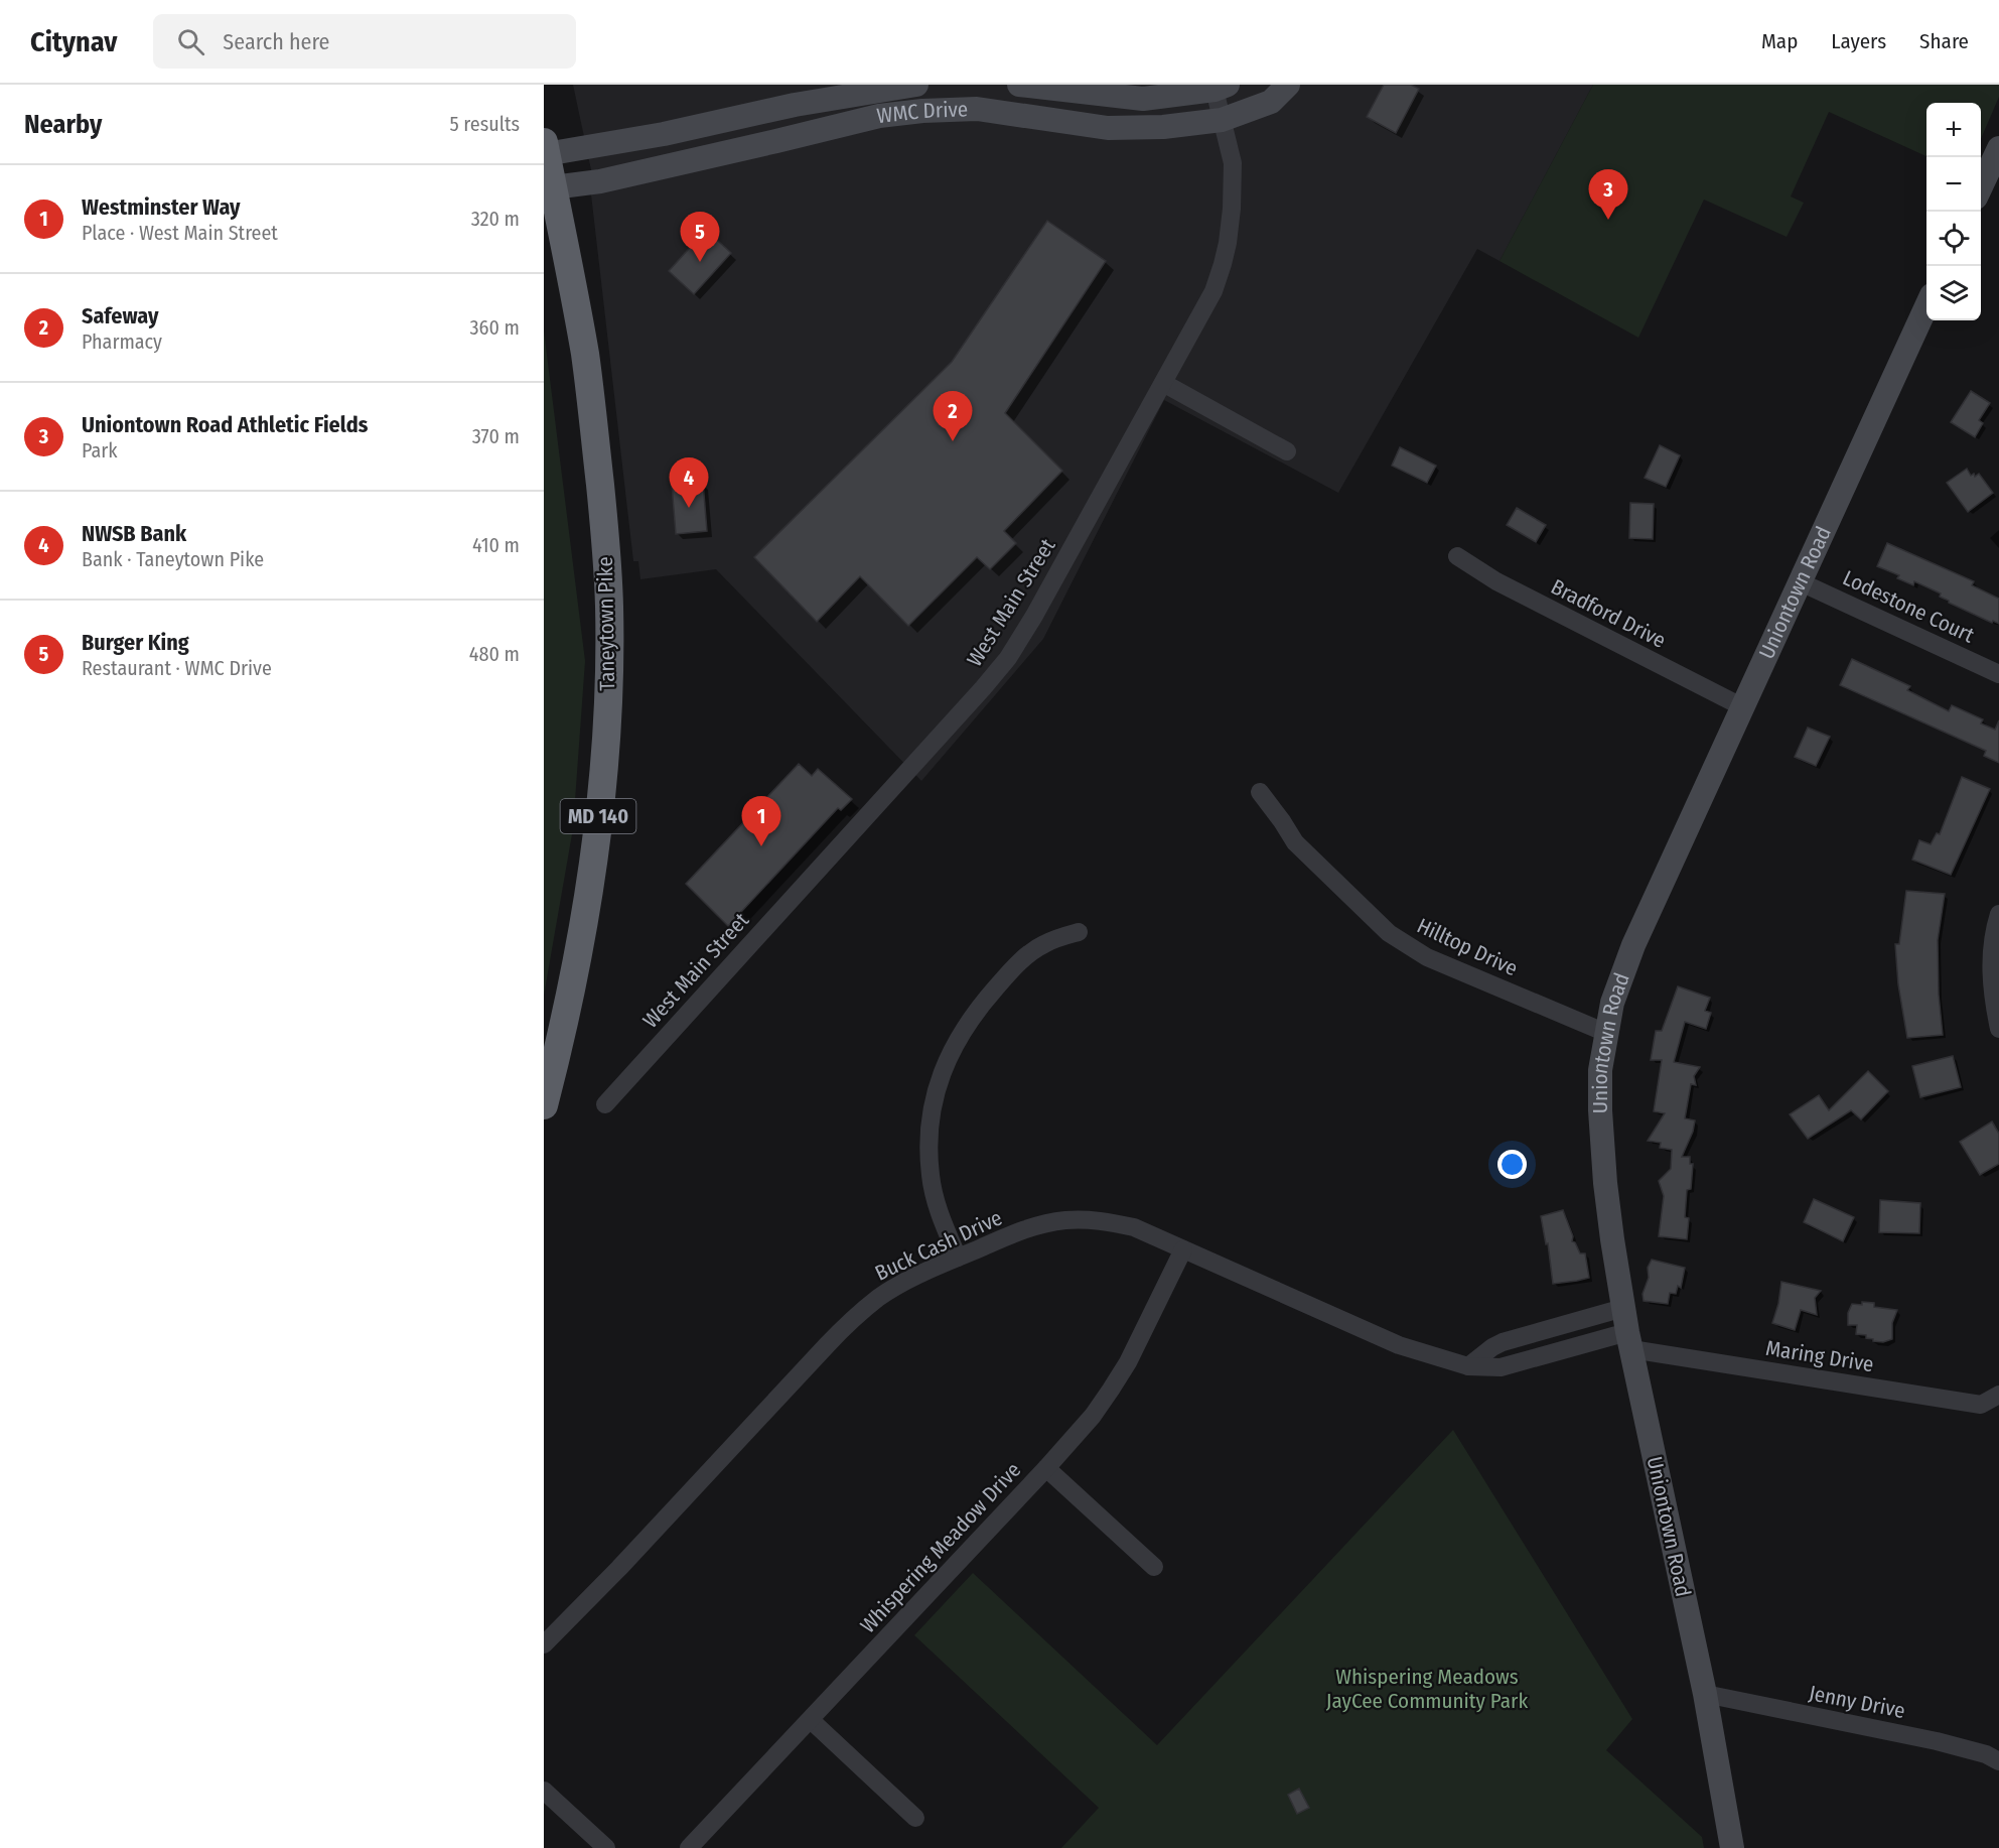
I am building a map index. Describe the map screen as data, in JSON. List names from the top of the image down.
{
  "streets": {
    "highway": ["Taneytown Pike", "MD 140"],
    "main road": ["WMC Drive", "Uniontown Road"],
    "street": [
      "West Main Street",
      "Lodestone Court",
      "Bradford Drive",
      "Hilltop Drive",
      "Buck Cash Drive",
      "Maring Drive",
      "Whispering Meadow Drive",
      "Jenny Drive"
    ]
  },
  "crossings": [
    ["WMC Drive", "West Main Street"],
    ["WMC Drive", "Taneytown Pike"],
    ["Uniontown Road", "Lodestone Court"],
    ["Uniontown Road", "Bradford Drive"],
    ["Uniontown Road", "Hilltop Drive"],
    ["Uniontown Road", "Buck Cash Drive"],
    ["Uniontown Road", "Maring Drive"],
    ["Uniontown Road", "Jenny Drive"],
    ["Buck Cash Drive", "Maring Drive"],
    ["Buck Cash Drive", "Whispering Meadow Drive"]
  ],
  "parks": ["Whispering Meadows JayCee Community Park"],
  "page": {
    "header": "Citynav",
    "search": "Search here",
    "nav": ["Map", "Layers", "Share"],
    "heading": ["Nearby", "5 results"],
    "map_buttons": ["+", "−"],
    "list": [
      {
        "mark": "1",
        "name": "Westminster Way",
        "note": "Place · West Main Street",
        "value": "320 m"
      },
      {
        "mark": "2",
        "name": "Safeway",
        "note": "Pharmacy",
        "value": "360 m"
      },
      {
        "mark": "3",
        "name": "Uniontown Road Athletic Fields",
        "note": "Park",
        "value": "370 m"
      },
      {
        "mark": "4",
        "name": "NWSB Bank",
        "note": "Bank · Taneytown Pike",
        "value": "410 m"
      },
      {
        "mark": "5",
        "name": "Burger King",
        "note": "Restaurant · WMC Drive",
        "value": "480 m"
      }
    ],
    "pins": [
      "3",
      "5",
      "2",
      "4",
      "1"
    ]
  }
}
